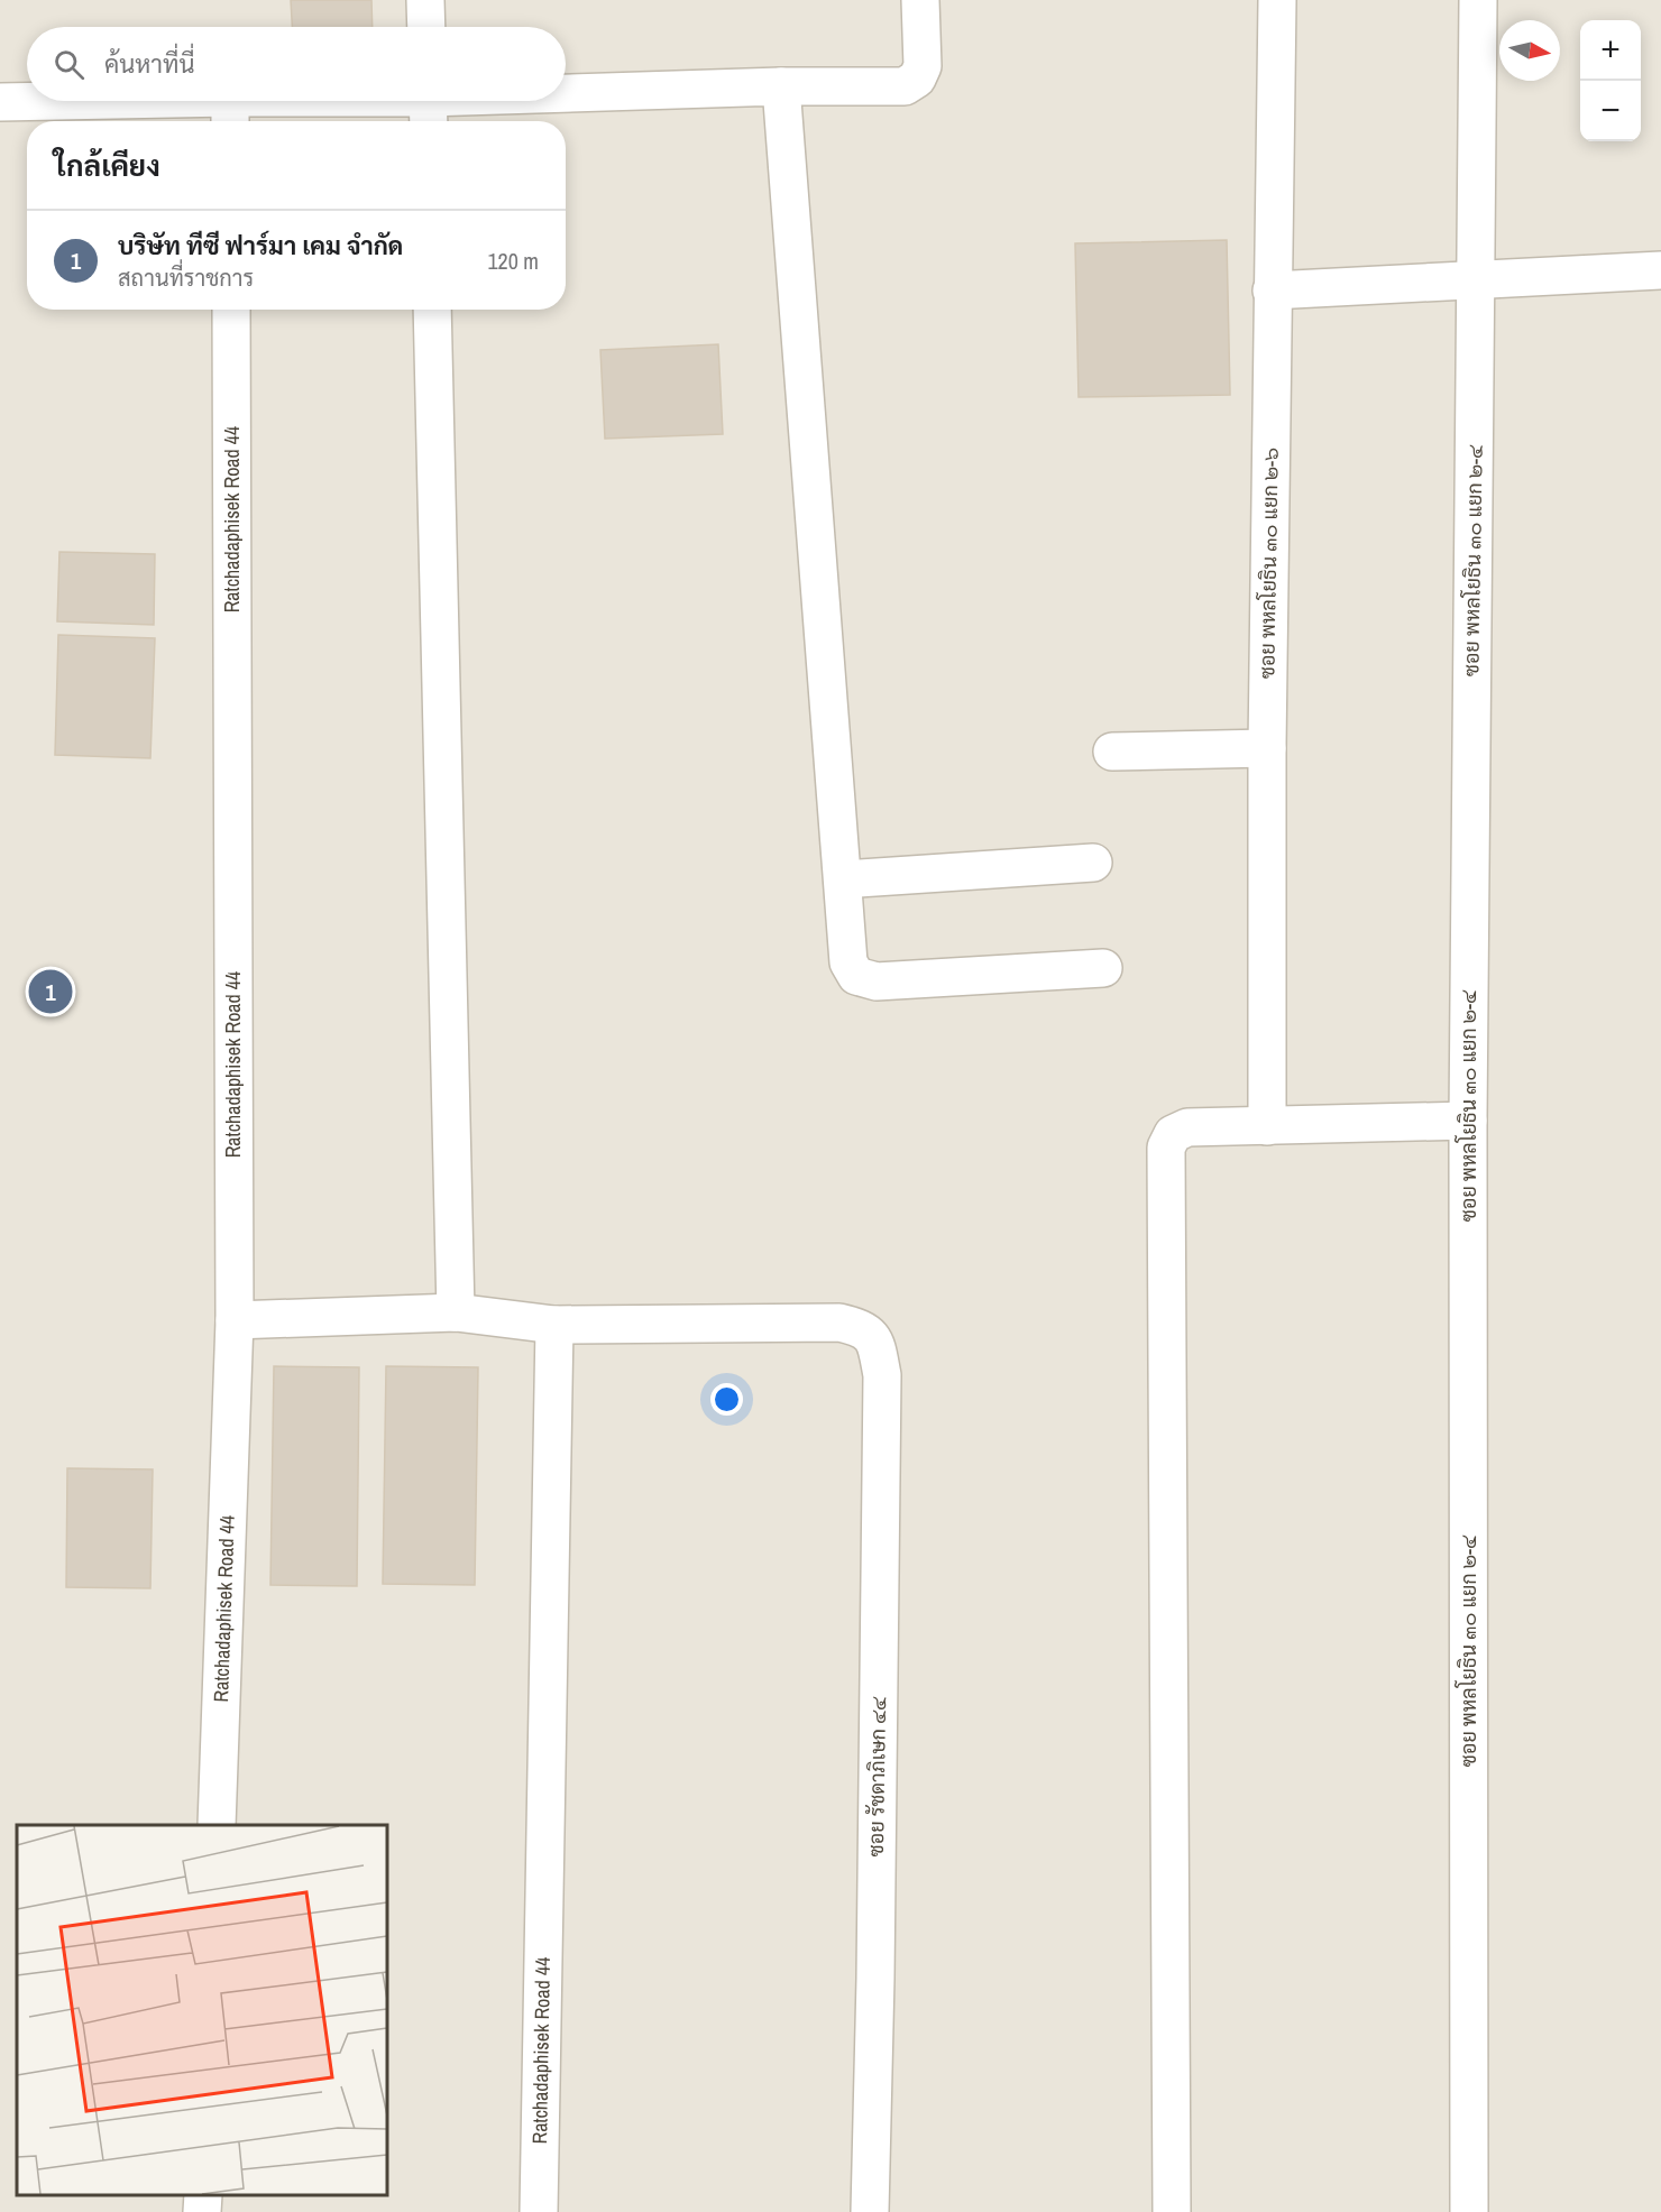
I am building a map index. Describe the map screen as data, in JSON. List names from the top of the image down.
{
  "streets": {
    "street": [
      "Ratchadaphisek Road 44",
      "ซอย พหลโยธิน ๓๐ แยก ๒-๔",
      "ซอย พหลโยธิน ๓๐ แยก ๒-๖",
      "ซอย รัชดาภิเษก ๔๔"
    ]
  },
  "crossings": [
    ["Ratchadaphisek Road 44", "ซอย รัชดาภิเษก ๔๔"]
  ],
  "north": "right",
  "page": {
    "map_buttons": ["+", "−"],
    "search": "ค้นหาที่นี่",
    "heading": "ใกล้เคียง",
    "list": [
      {
        "mark": "1",
        "name": "บริษัท ทีซี ฟาร์มา เคม จำกัด",
        "note": "สถานที่ราชการ",
        "value": "120 m"
      }
    ],
    "pins": "1"
  }
}
